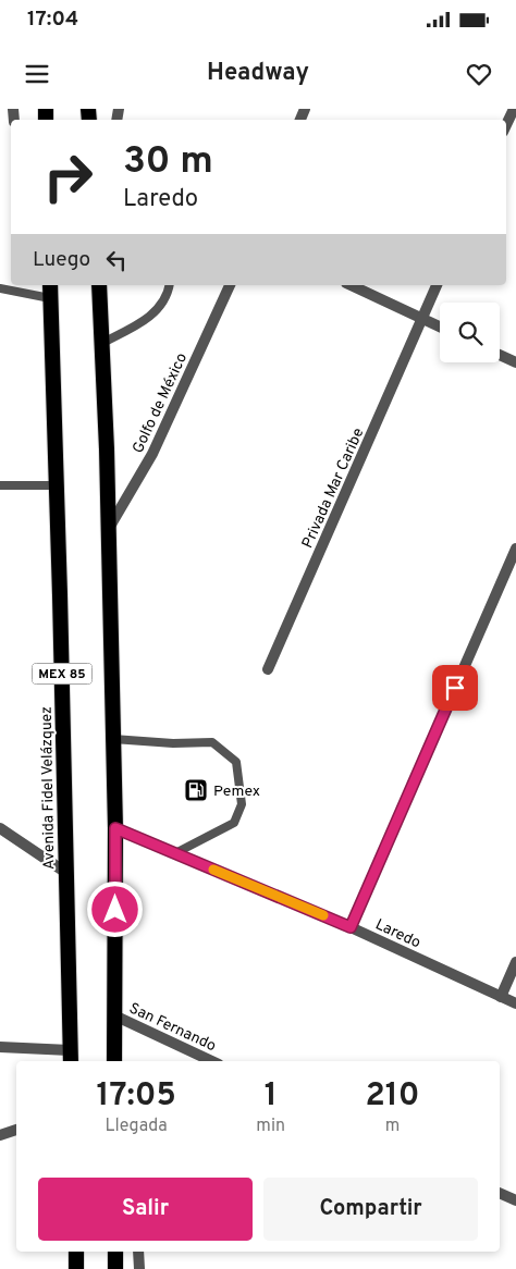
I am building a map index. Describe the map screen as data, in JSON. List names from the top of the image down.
{
  "streets": {
    "highway": ["MEX 85", "Avenida Fidel Velázquez"],
    "street": [
      "Golfo de México",
      "Privada Mar Caribe",
      "Laredo",
      "San Fernando"
    ]
  },
  "crossings": [
    ["Golfo de México", "MEX 85"],
    ["MEX 85", "Laredo"],
    ["MEX 85", "San Fernando"]
  ],
  "places": {
    "fuel station": ["Pemex"]
  },
  "page": {
    "status": "17:04",
    "header": "Headway",
    "turn": ["30 m", "Laredo"],
    "then": "Luego",
    "eta": [
      "17:05",
      "Llegada",
      "1",
      "min",
      "210",
      "m"
    ],
    "buttons": ["Salir", "Compartir"]
  }
}
